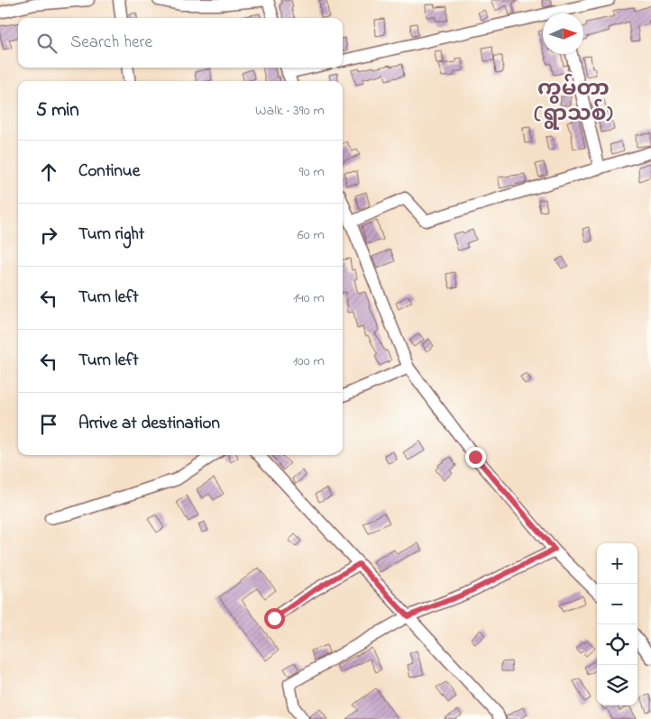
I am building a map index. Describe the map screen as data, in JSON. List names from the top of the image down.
{
  "districts": ["ကွမ်တာ (ရွာသစ်)"],
  "north": "right",
  "page": {
    "search": "Search here",
    "heading": ["5 min", "Walk · 390 m"],
    "list": [
      ["Continue", "90 m"],
      ["Turn right", "60 m"],
      ["Turn left", "140 m"],
      ["Turn left", "100 m"],
      "Arrive at destination"
    ],
    "map_buttons": ["+", "−"]
  }
}
